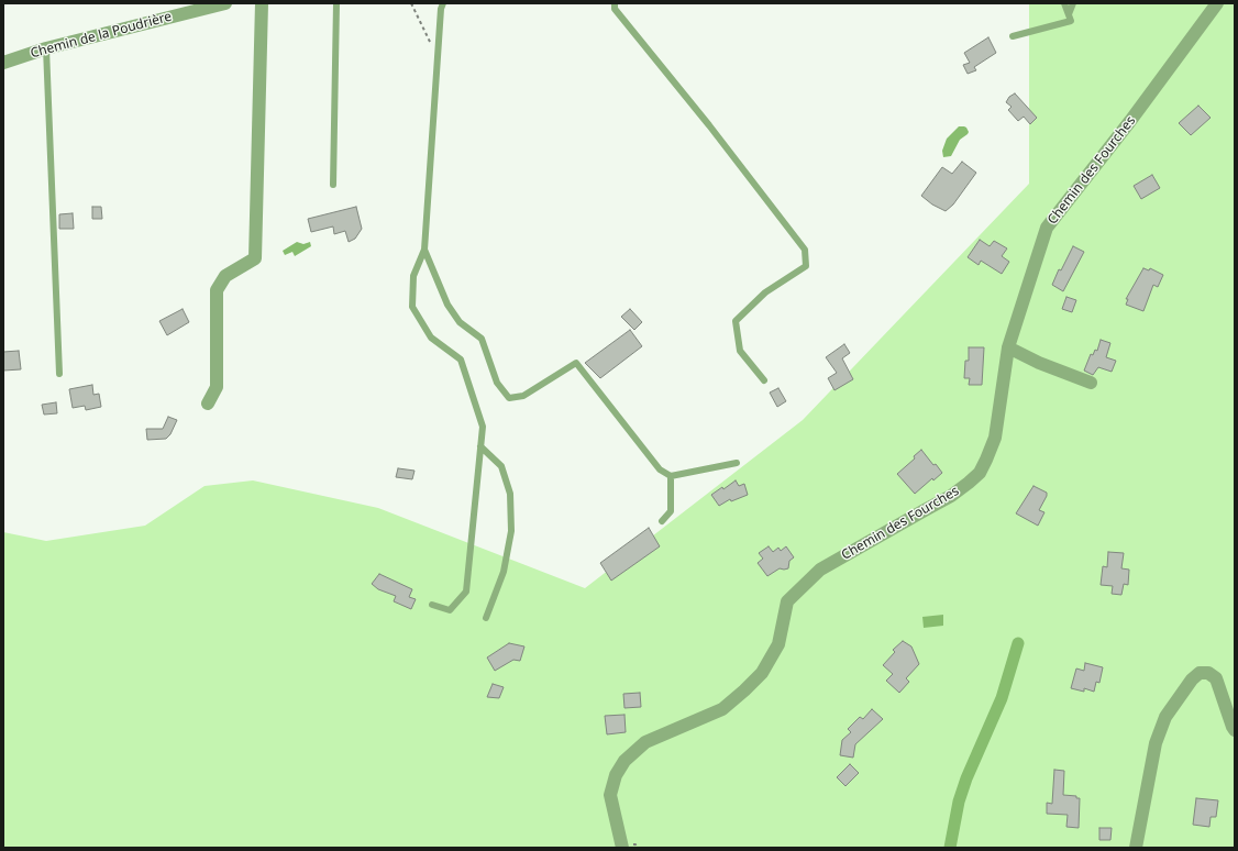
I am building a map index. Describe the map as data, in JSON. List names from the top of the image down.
{
  "streets": {
    "street": ["Chemin de la Poudrière", "Chemin des Fourches"]
  }
}
